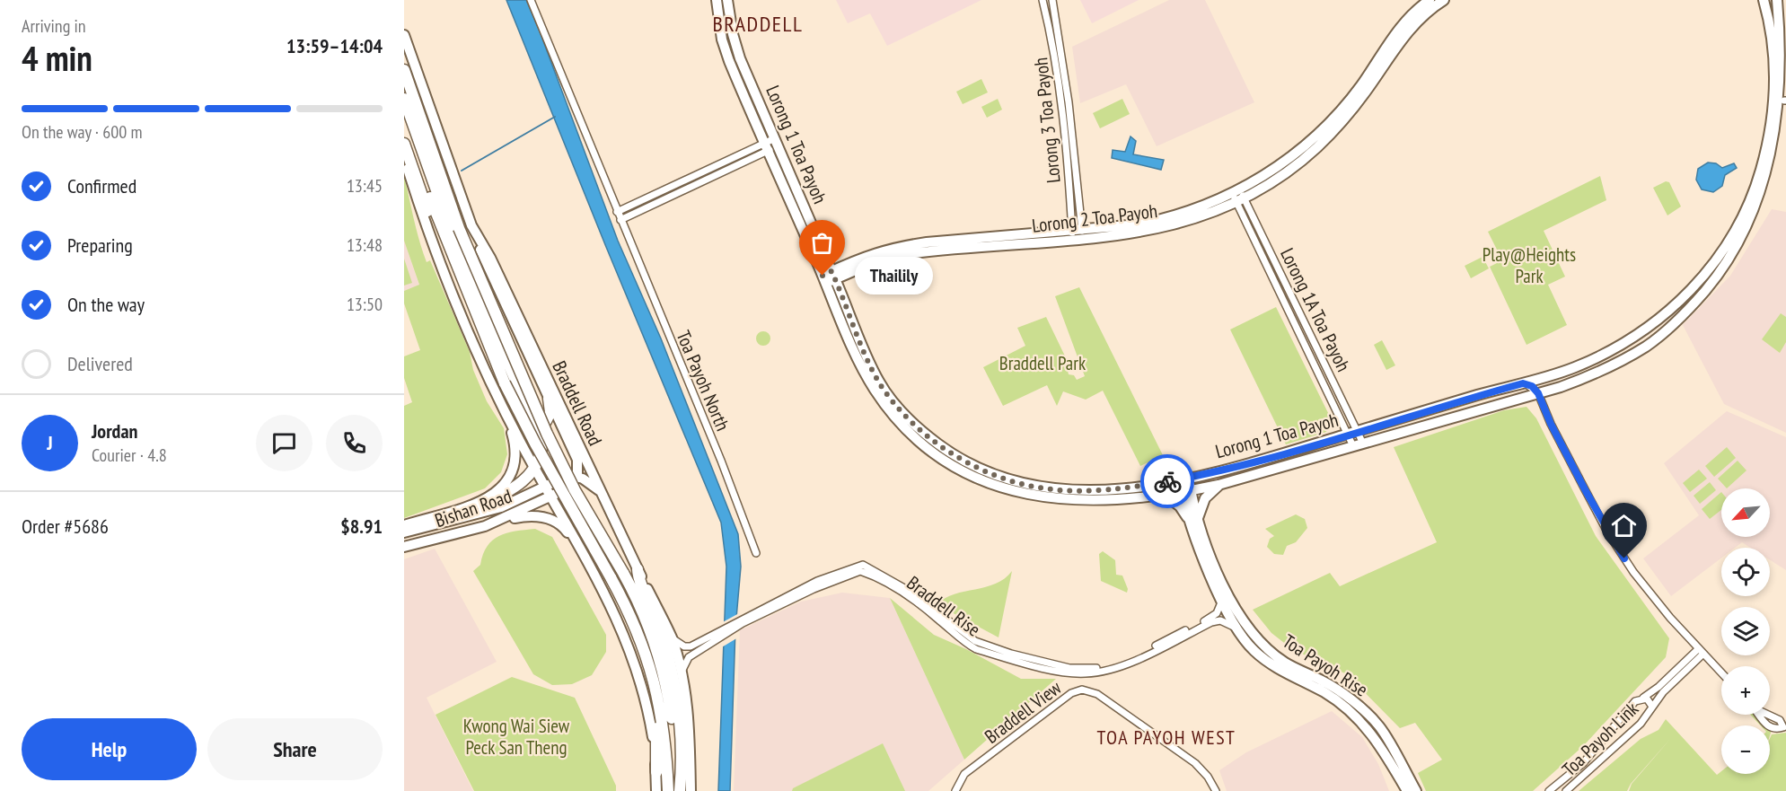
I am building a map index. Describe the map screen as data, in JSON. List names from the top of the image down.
{
  "streets": {
    "highway": ["Braddell Road"],
    "main road": [
      "Lorong 1 Toa Payoh",
      "Lorong 2 Toa Payoh",
      "Bishan Road",
      "Toa Payoh Rise"
    ],
    "street": [
      "Lorong 3 Toa Payoh",
      "Lorong 1A Toa Payoh",
      "Toa Payoh North",
      "Braddell Rise",
      "Braddell View",
      "Toa Payoh Link"
    ]
  },
  "crossings": [
    ["Lorong 3 Toa Payoh", "Lorong 2 Toa Payoh"],
    ["Lorong 1 Toa Payoh", "Lorong 2 Toa Payoh"],
    ["Lorong 1 Toa Payoh", "Lorong 1A Toa Payoh"],
    ["Lorong 1 Toa Payoh", "Toa Payoh Rise"],
    ["Lorong 2 Toa Payoh", "Lorong 1A Toa Payoh"],
    ["Braddell Road", "Braddell Rise"],
    ["Braddell Rise", "Toa Payoh Rise"]
  ],
  "districts": ["BRADDELL", "TOA PAYOH WEST"],
  "parks": ["Play@Heights Park", "Braddell Park", "Kwong Wai Siew Peck San Theng"],
  "places": ["Thailily"],
  "north": "bottom left",
  "page": {
    "heading": ["4 min", "Arriving in", "13:59–14:04"],
    "panel": [
      "Jordan",
      "Courier · 4.8",
      "Order #5686",
      "$8.91"
    ],
    "bar": "On the way · 600 m",
    "list": [
      ["Confirmed", "13:45"],
      ["Preparing", "13:48"],
      ["On the way", "13:50"],
      "Delivered"
    ],
    "bubble": "Thailily",
    "round": "J",
    "map_buttons": ["+", "−"],
    "buttons": ["Help", "Share"]
  }
}
